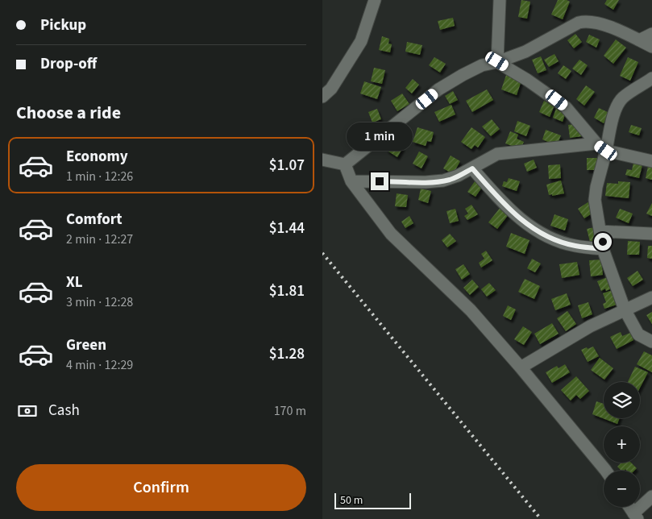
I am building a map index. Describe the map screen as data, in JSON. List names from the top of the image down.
{
  "scale_bar": "50 m",
  "page": {
    "banner": ["Pickup", "Drop-off"],
    "heading": "Choose a ride",
    "bubble": "1 min",
    "list": [
      {
        "name": "Economy",
        "note": "1 min · 12:26",
        "value": "$1.07"
      },
      {
        "name": "Comfort",
        "note": "2 min · 12:27",
        "value": "$1.44"
      },
      {
        "name": "XL",
        "note": "3 min · 12:28",
        "value": "$1.81"
      },
      {
        "name": "Green",
        "note": "4 min · 12:29",
        "value": "$1.28"
      }
    ],
    "map_buttons": ["+", "−"],
    "pay": ["Cash", "170 m"],
    "buttons": "Confirm",
    "scale": "50 m"
  }
}
